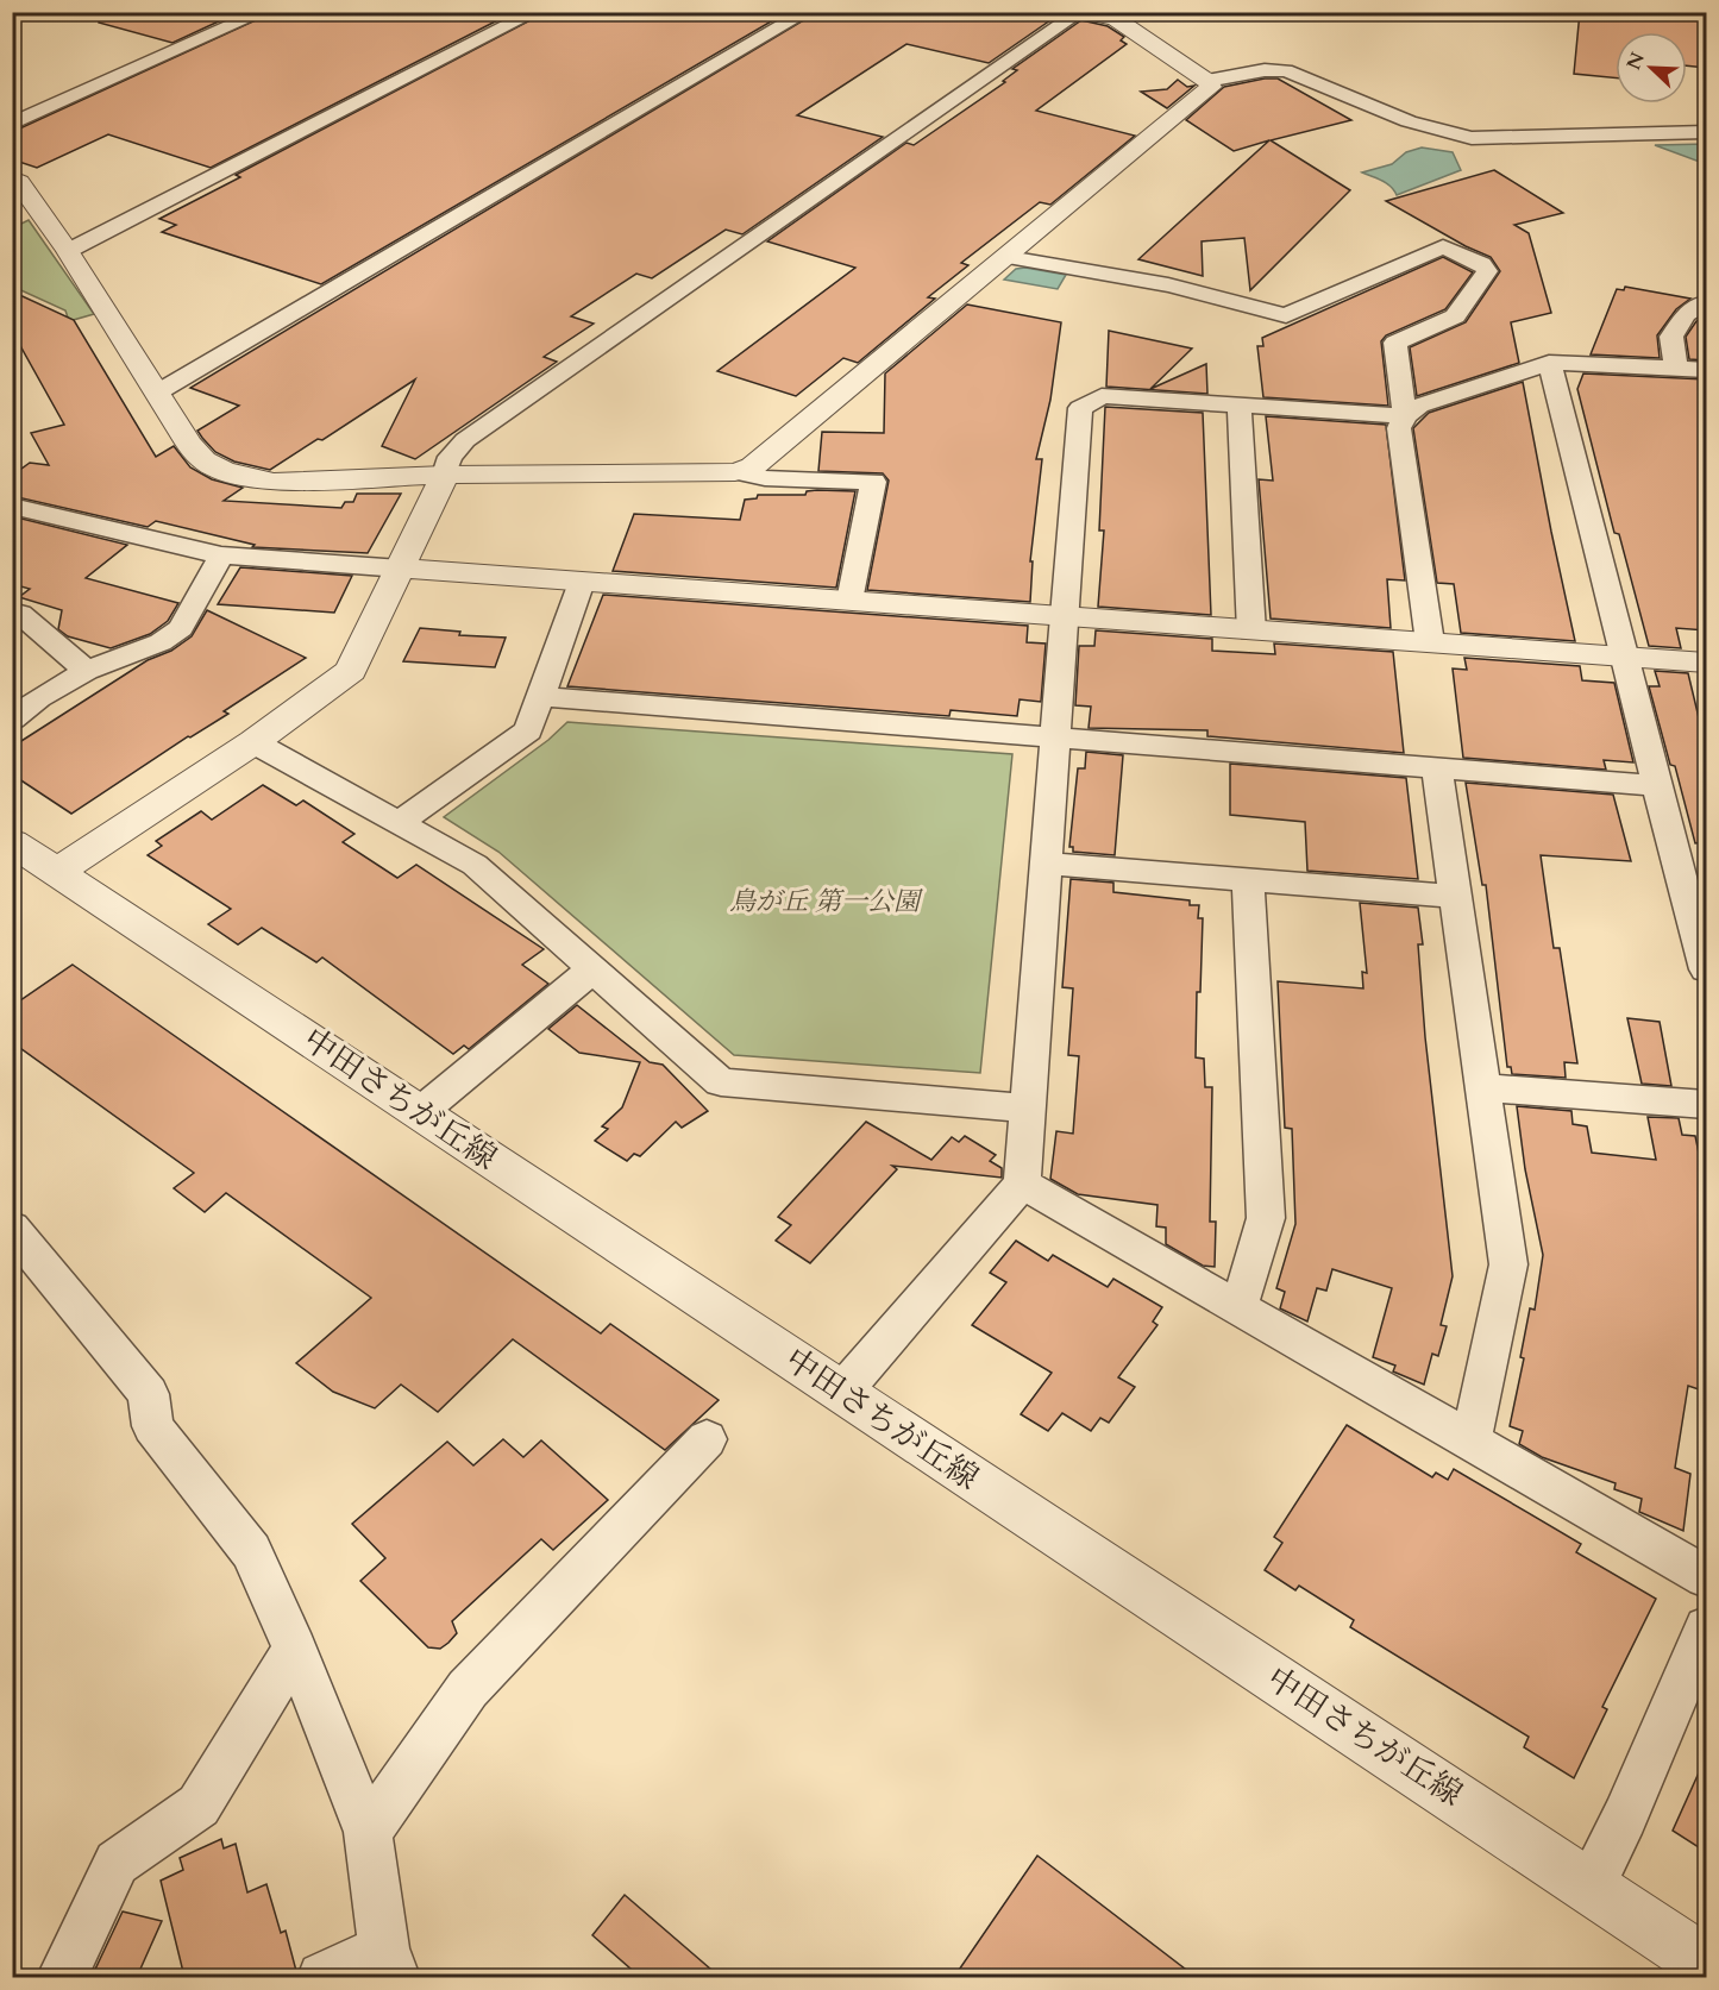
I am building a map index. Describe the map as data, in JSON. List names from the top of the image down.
{
  "streets": {
    "street": ["中田さちが丘線"]
  },
  "parks": ["鳥が丘 第一公園"],
  "north": "top left"
}
